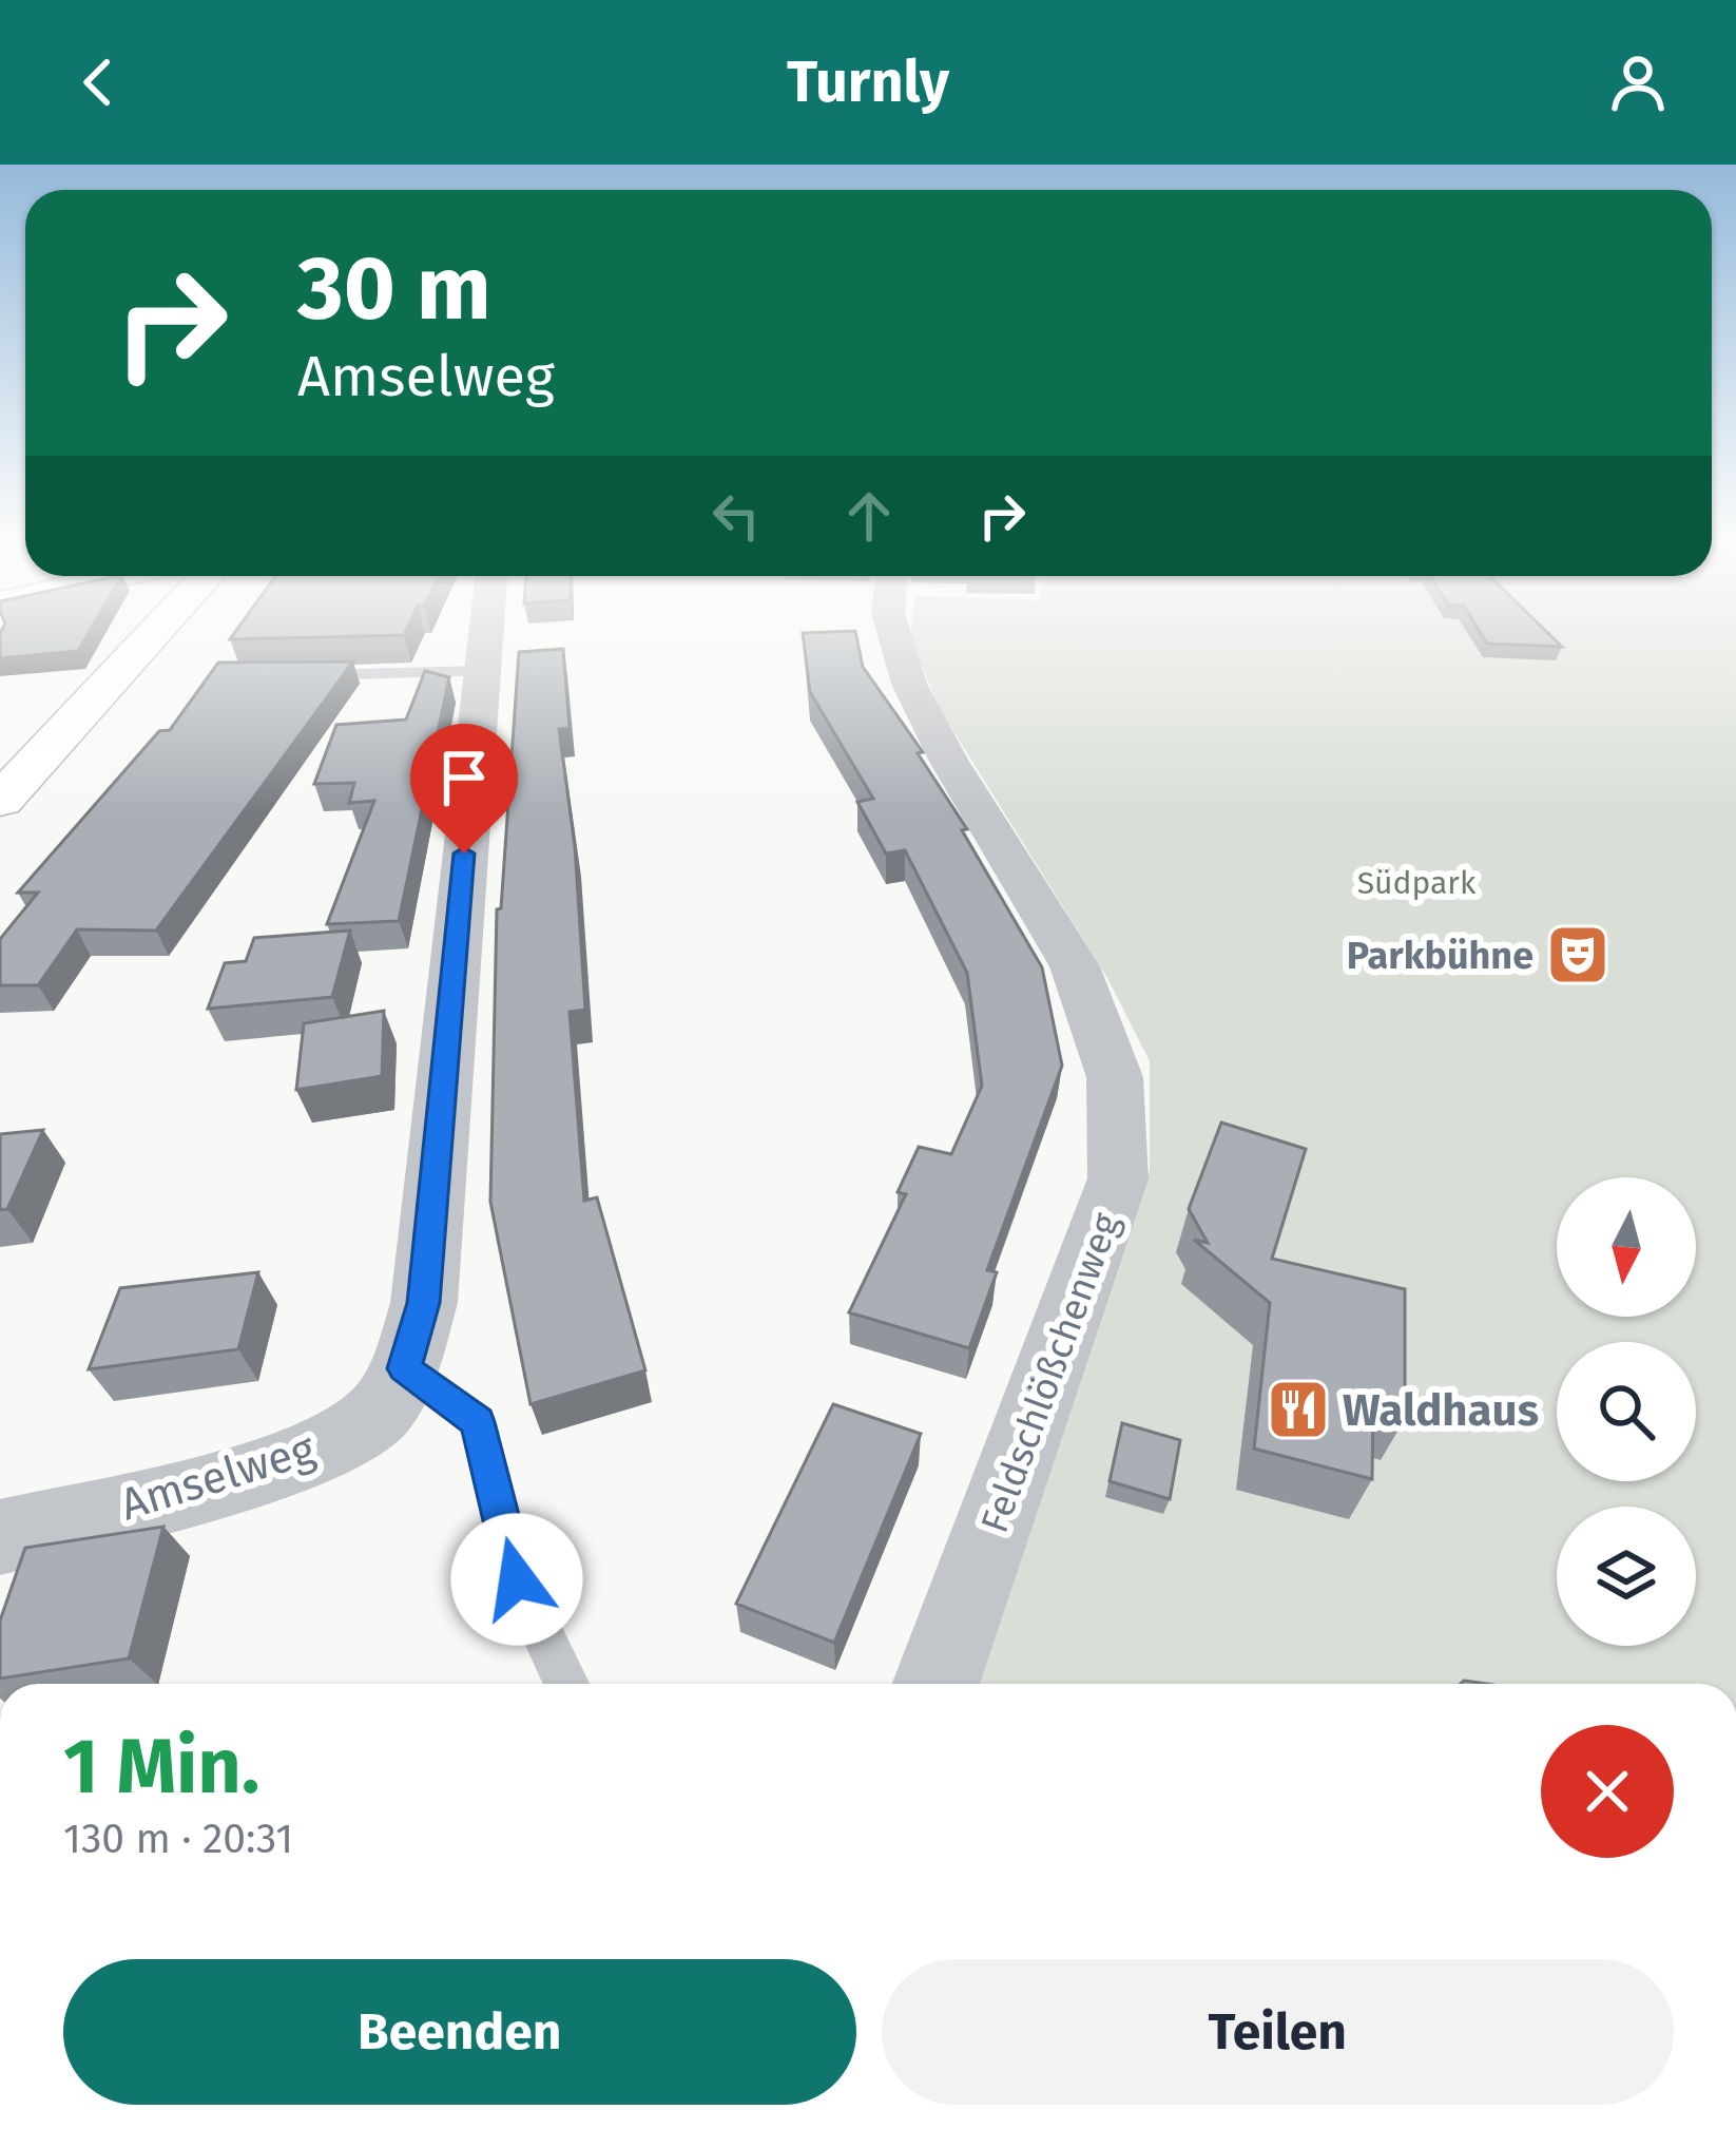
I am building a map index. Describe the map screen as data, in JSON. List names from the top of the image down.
{
  "streets": {
    "street": ["Feldschlößchenweg", "Amselweg"]
  },
  "parks": ["Südpark"],
  "places": {
    "theatre": ["Parkbühne"],
    "restaurant": ["Waldhaus"]
  },
  "north": "bottom",
  "page": {
    "header": "Turnly",
    "turn": ["30 m", "Amselweg"],
    "heading": ["1 Min.", "130 m · 20:31"],
    "buttons": ["Beenden", "Teilen"]
  }
}
